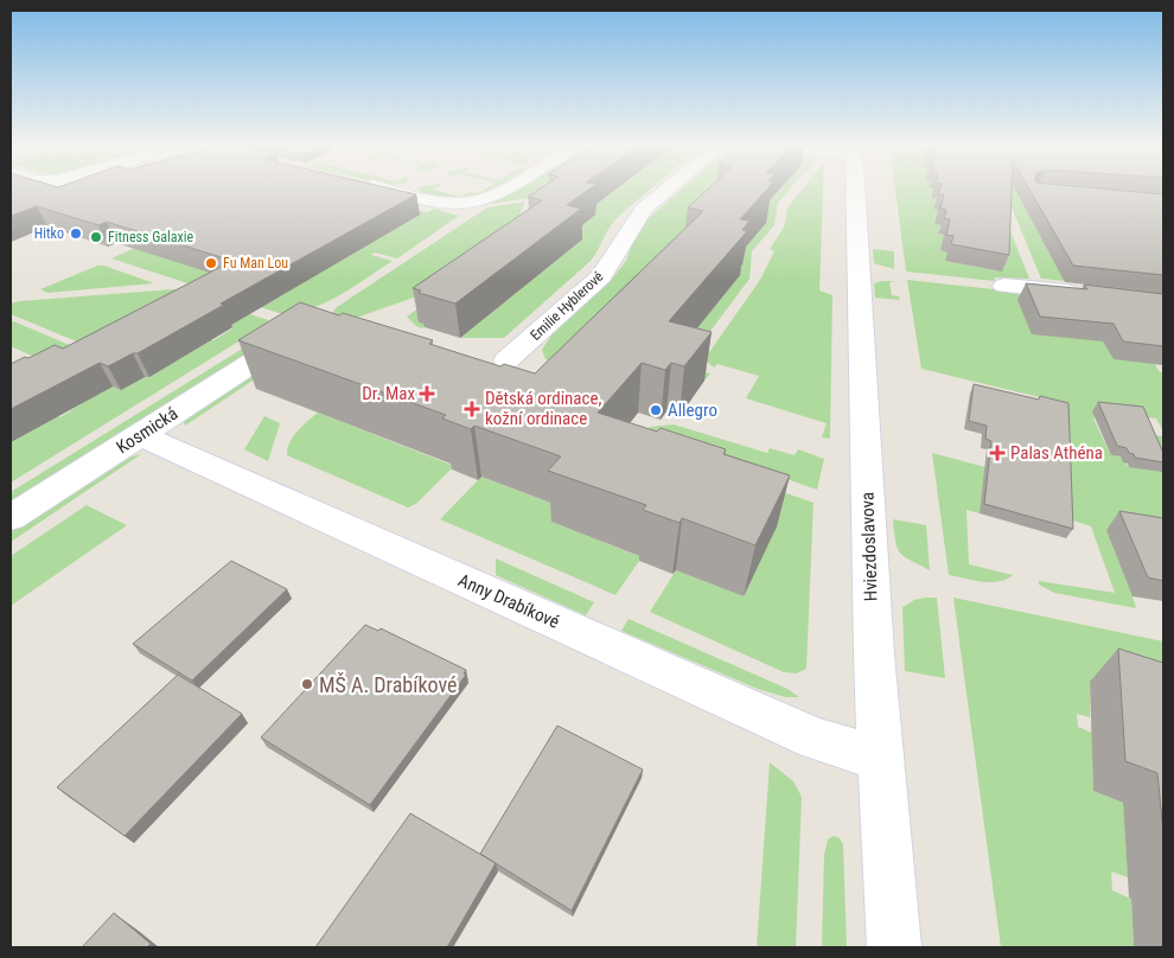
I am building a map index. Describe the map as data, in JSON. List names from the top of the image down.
{
  "streets": {
    "street": [
      "Emilie Hyblerové",
      "Kosmická",
      "Hviezdoslavova",
      "Anny Drabíkové"
    ]
  },
  "crossings": [
    ["Kosmická", "Anny Drabíkové"],
    ["Hviezdoslavova", "Anny Drabíkové"]
  ],
  "places": {
    "other": [
      "Hitko",
      "Fitness Galaxie",
      "Fu Man Lou",
      "Allegro",
      "MŠ A. Drabíkové"
    ],
    "health": ["Dr. Max", "Dětská ordinace, kožní ordinace", "Palas Athéna"]
  }
}
